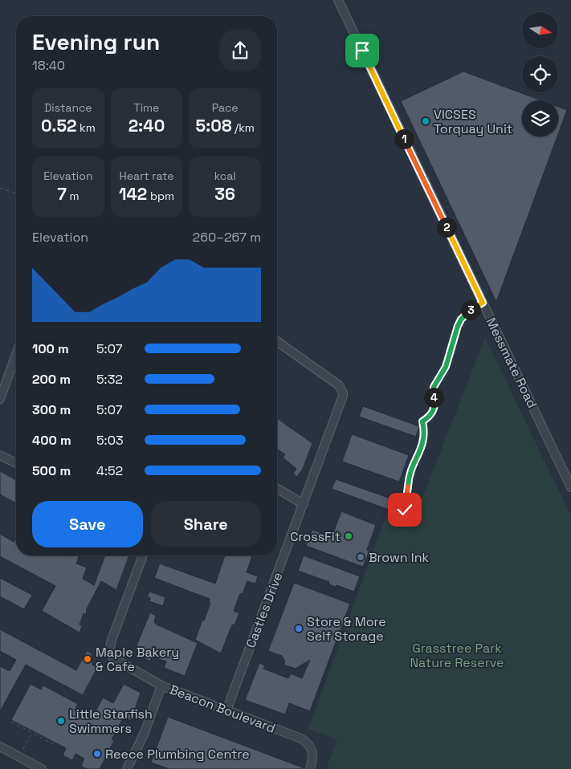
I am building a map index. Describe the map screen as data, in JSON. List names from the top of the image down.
{
  "streets": {
    "street": ["Messmate Road", "Castles Drive", "Beacon Boulevard"]
  },
  "crossings": [
    ["Castles Drive", "Beacon Boulevard"]
  ],
  "parks": ["Grasstree Park Nature Reserve"],
  "places": [
    "VICSES Torquay Unit",
    "CrossFit",
    "Brown Ink",
    "Store & More Self Storage",
    "Maple Bakery & Cafe",
    "Little Starfish Swimmers",
    "Reece Plumbing Centre"
  ],
  "north": "right",
  "page": {
    "heading": ["Evening run", "18:40"],
    "stats": [
      ["Distance", "0.52 km"],
      ["Time", "2:40"],
      ["Pace", "5:08 /km"],
      ["Elevation", "7 m"],
      ["Heart rate", "142 bpm"],
      ["kcal", "36"]
    ],
    "pins": [
      "1",
      "2",
      "3",
      "4"
    ],
    "chart": ["Elevation", "260–267 m"],
    "list": [
      {
        "name": "100 m",
        "note": "5:07"
      },
      {
        "name": "200 m",
        "note": "5:32"
      },
      {
        "name": "300 m",
        "note": "5:07"
      },
      {
        "name": "400 m",
        "note": "5:03"
      },
      {
        "name": "500 m",
        "note": "4:52"
      }
    ],
    "buttons": ["Save", "Share"]
  }
}
